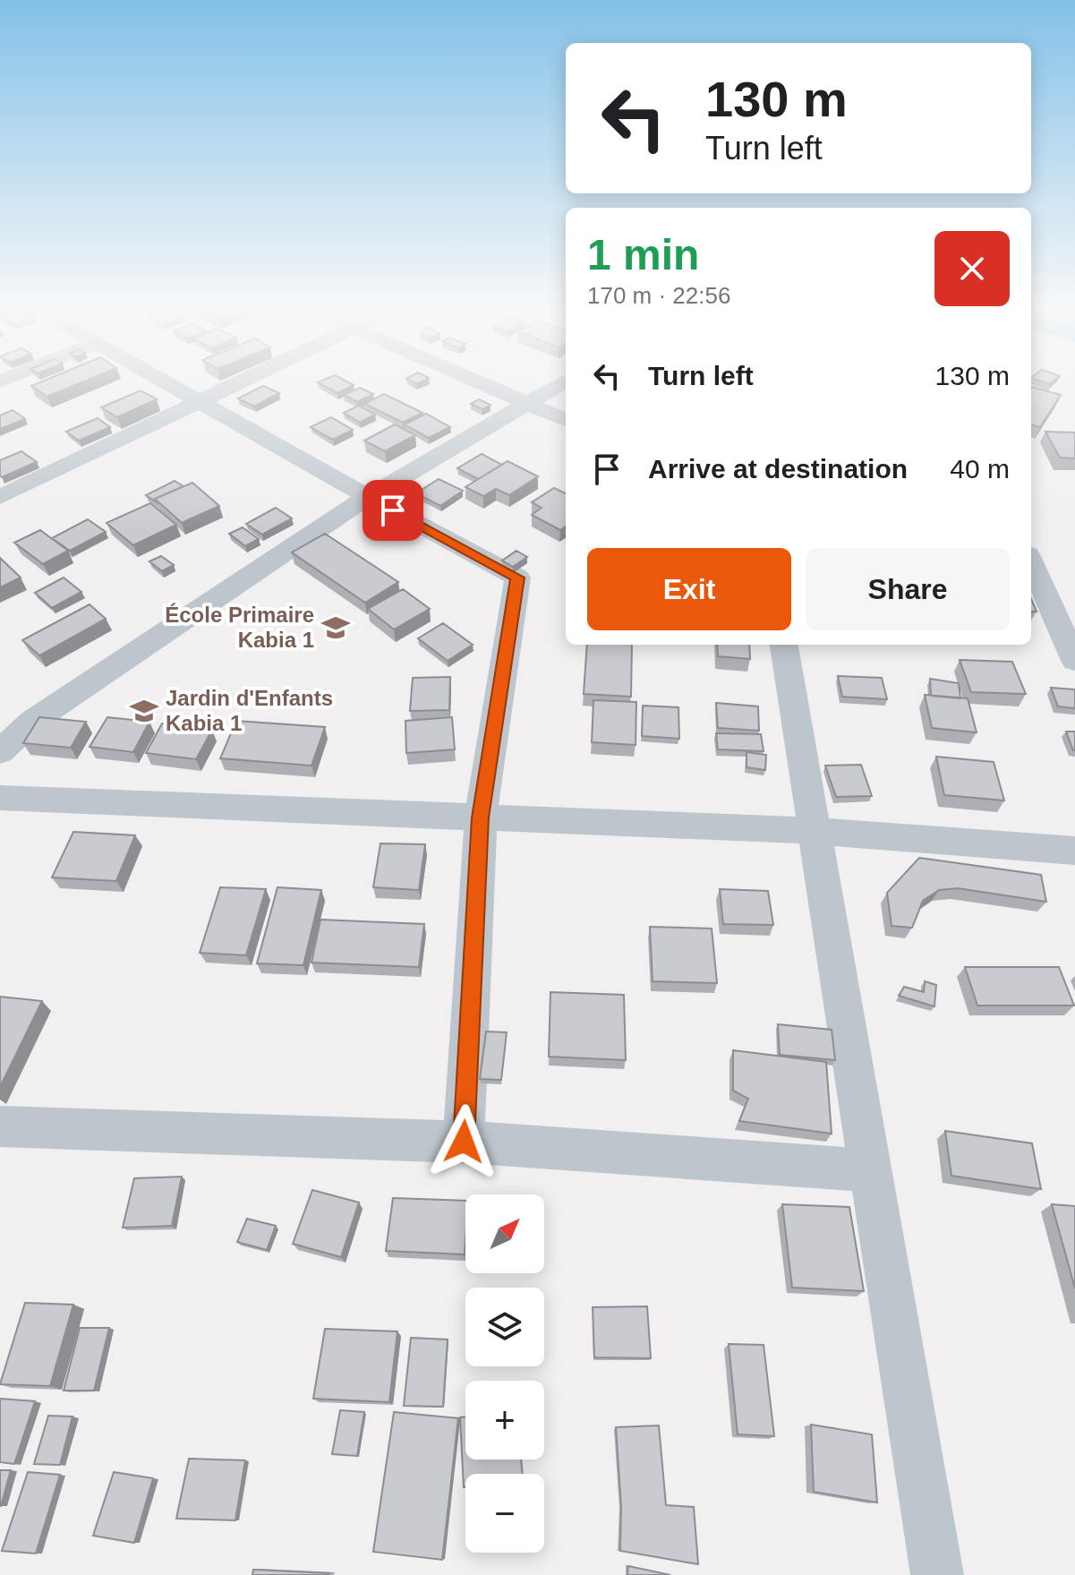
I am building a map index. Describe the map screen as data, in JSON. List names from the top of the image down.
{
  "places": {
    "school or university": ["École Primaire Kabia 1", "Jardin d'Enfants Kabia 1"]
  },
  "north": "top right",
  "page": {
    "turn": ["130 m", "Turn left"],
    "heading": ["1 min", "170 m · 22:56"],
    "list": [
      {
        "name": "Turn left",
        "value": "130 m"
      },
      {
        "name": "Arrive at destination",
        "value": "40 m"
      }
    ],
    "buttons": ["Exit", "Share"],
    "map_buttons": ["+", "−"]
  }
}
